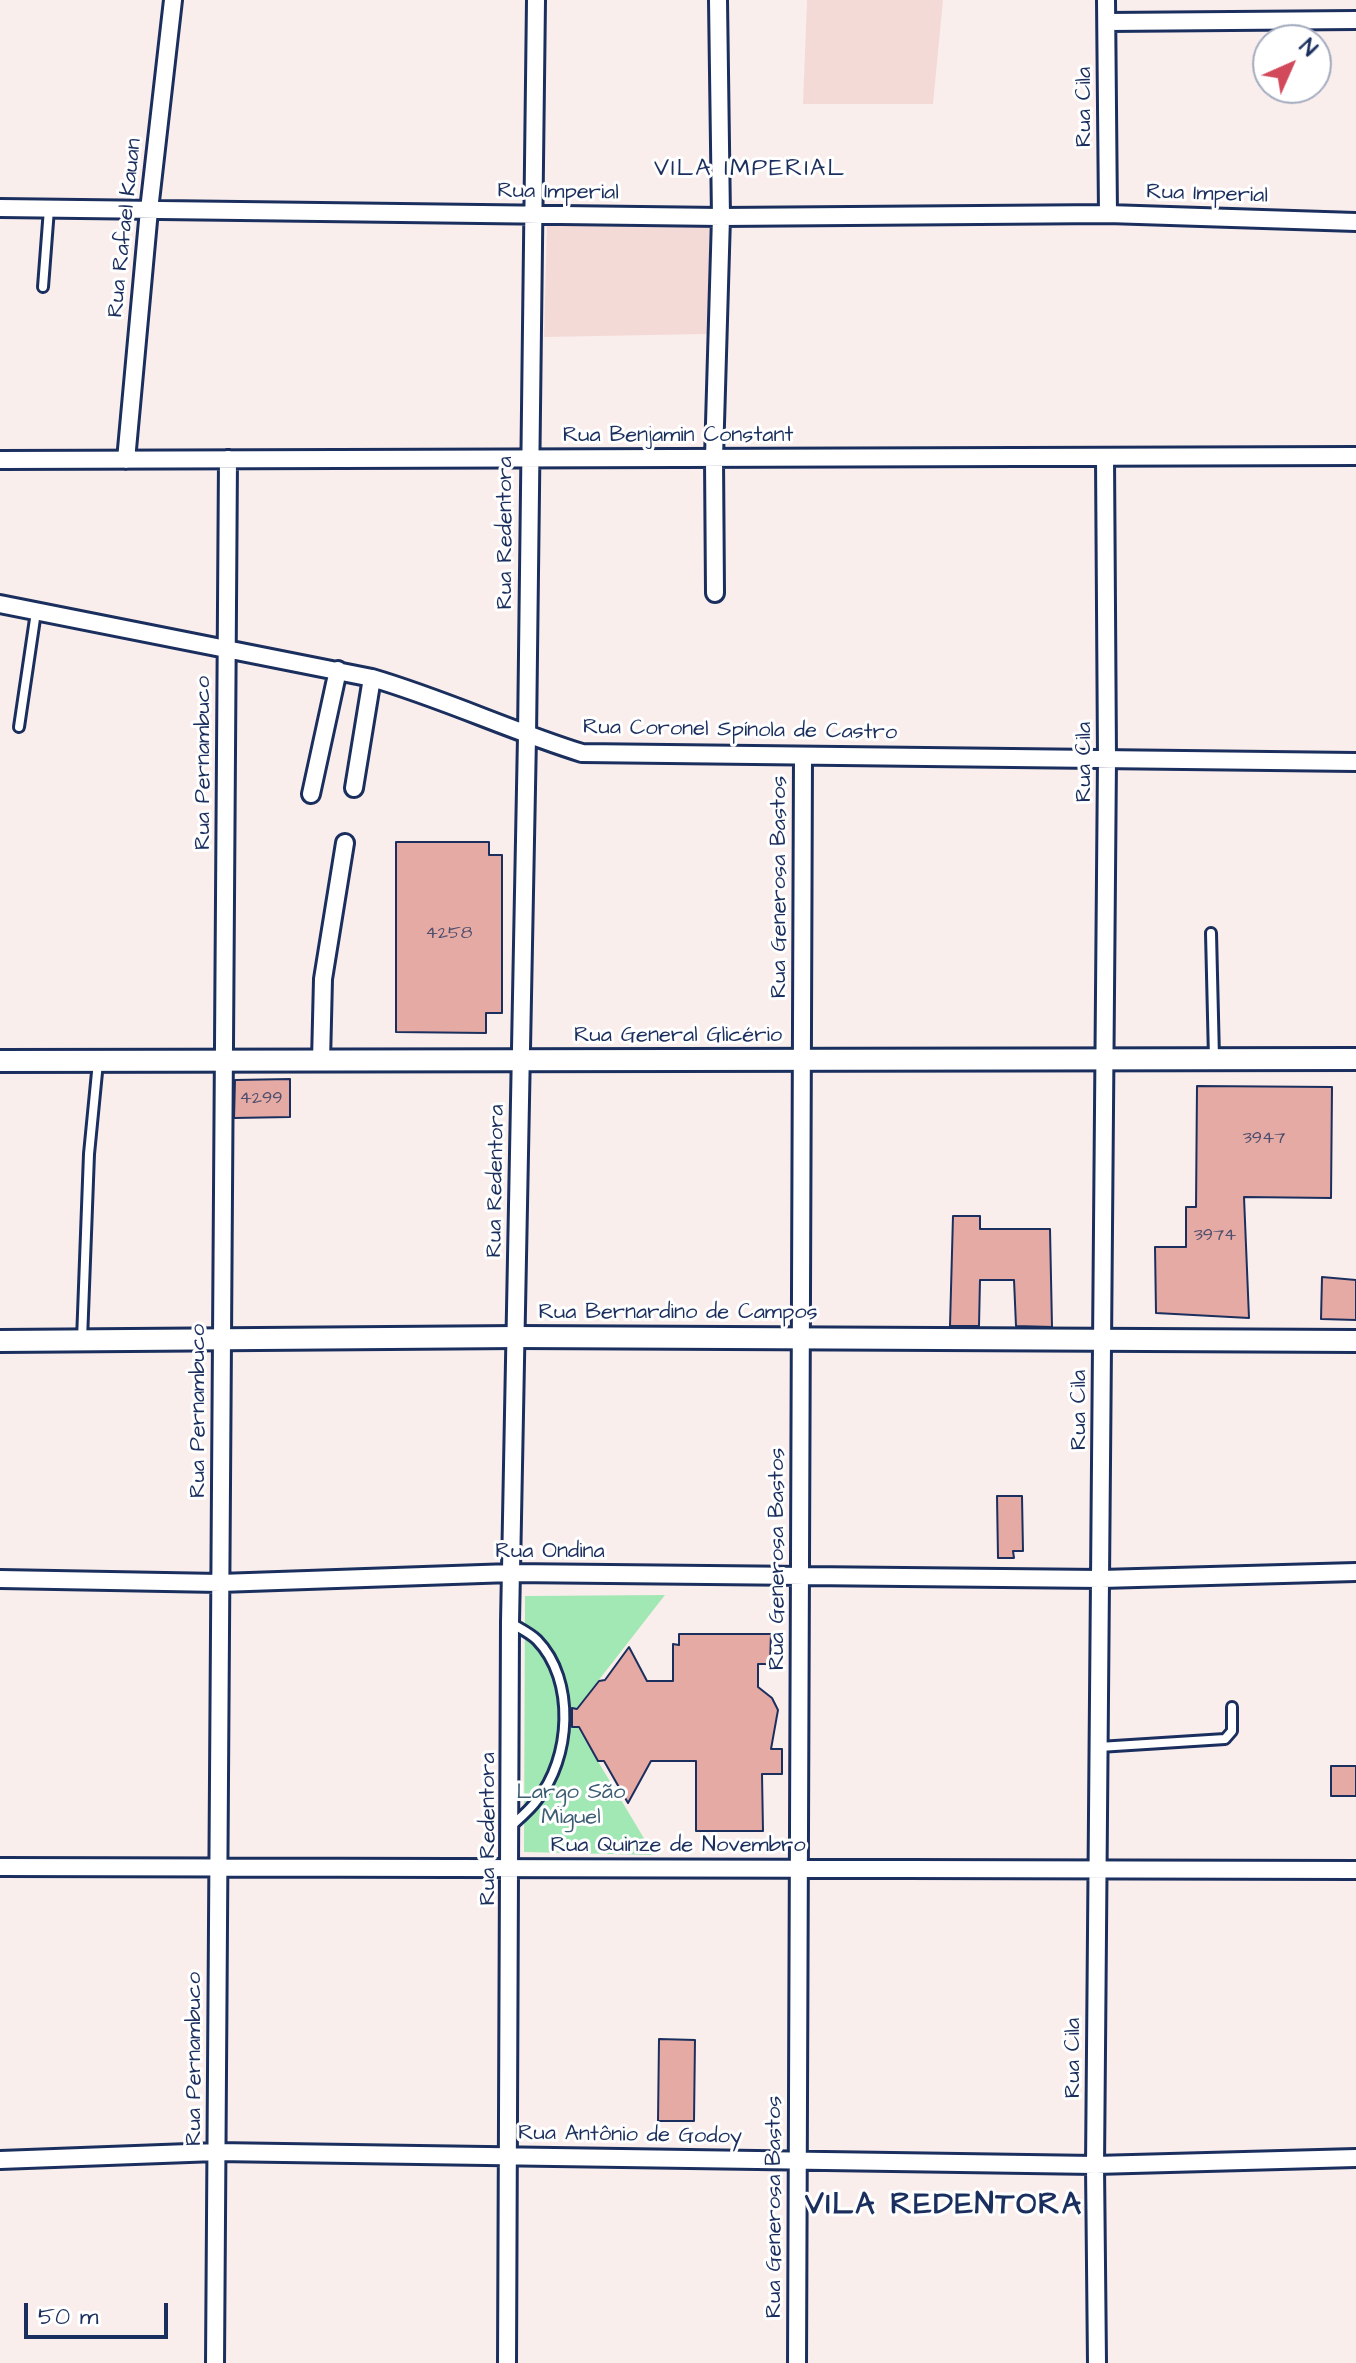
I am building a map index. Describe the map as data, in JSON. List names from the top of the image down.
{
  "streets": {
    "street": [
      "Rua Cila",
      "Rua Imperial",
      "Rua Rafael Kauan",
      "Rua Benjamin Constant",
      "Rua Redentora",
      "Rua Coronel Spínola de Castro",
      "Rua Pernambuco",
      "Rua Generosa Bastos",
      "Rua General Glicério",
      "Rua Bernardino de Campos",
      "Rua Ondina",
      "Rua Quinze de Novembro",
      "Rua Antônio de Godoy"
    ]
  },
  "crossings": [
    ["Rua Cila", "Rua Imperial"],
    ["Rua Cila", "Rua Benjamin Constant"],
    ["Rua Cila", "Rua Coronel Spínola de Castro"],
    ["Rua Cila", "Rua General Glicério"],
    ["Rua Cila", "Rua Bernardino de Campos"],
    ["Rua Cila", "Rua Ondina"],
    ["Rua Cila", "Rua Quinze de Novembro"],
    ["Rua Cila", "Rua Antônio de Godoy"],
    ["Rua Imperial", "Rua Rafael Kauan"],
    ["Rua Imperial", "Rua Redentora"],
    ["Rua Rafael Kauan", "Rua Benjamin Constant"],
    ["Rua Benjamin Constant", "Rua Redentora"],
    ["Rua Benjamin Constant", "Rua Pernambuco"],
    ["Rua Redentora", "Rua Coronel Spínola de Castro"],
    ["Rua Redentora", "Rua General Glicério"],
    ["Rua Redentora", "Rua Bernardino de Campos"],
    ["Rua Redentora", "Rua Ondina"],
    ["Rua Redentora", "Rua Quinze de Novembro"],
    ["Rua Redentora", "Rua Antônio de Godoy"],
    ["Rua Coronel Spínola de Castro", "Rua Pernambuco"],
    ["Rua Coronel Spínola de Castro", "Rua Generosa Bastos"],
    ["Rua Pernambuco", "Rua General Glicério"],
    ["Rua Pernambuco", "Rua Bernardino de Campos"],
    ["Rua Pernambuco", "Rua Ondina"],
    ["Rua Pernambuco", "Rua Quinze de Novembro"],
    ["Rua Pernambuco", "Rua Antônio de Godoy"],
    ["Rua Generosa Bastos", "Rua General Glicério"],
    ["Rua Generosa Bastos", "Rua Bernardino de Campos"],
    ["Rua Generosa Bastos", "Rua Ondina"],
    ["Rua Generosa Bastos", "Rua Quinze de Novembro"],
    ["Rua Generosa Bastos", "Rua Antônio de Godoy"]
  ],
  "districts": ["VILA IMPERIAL", "VILA REDENTORA"],
  "parks": ["Largo São Miguel"],
  "house_numbers": [
    "4258",
    "4299",
    "3947",
    "3974"
  ],
  "scale_bar": "50 m",
  "north": "top right"
}
